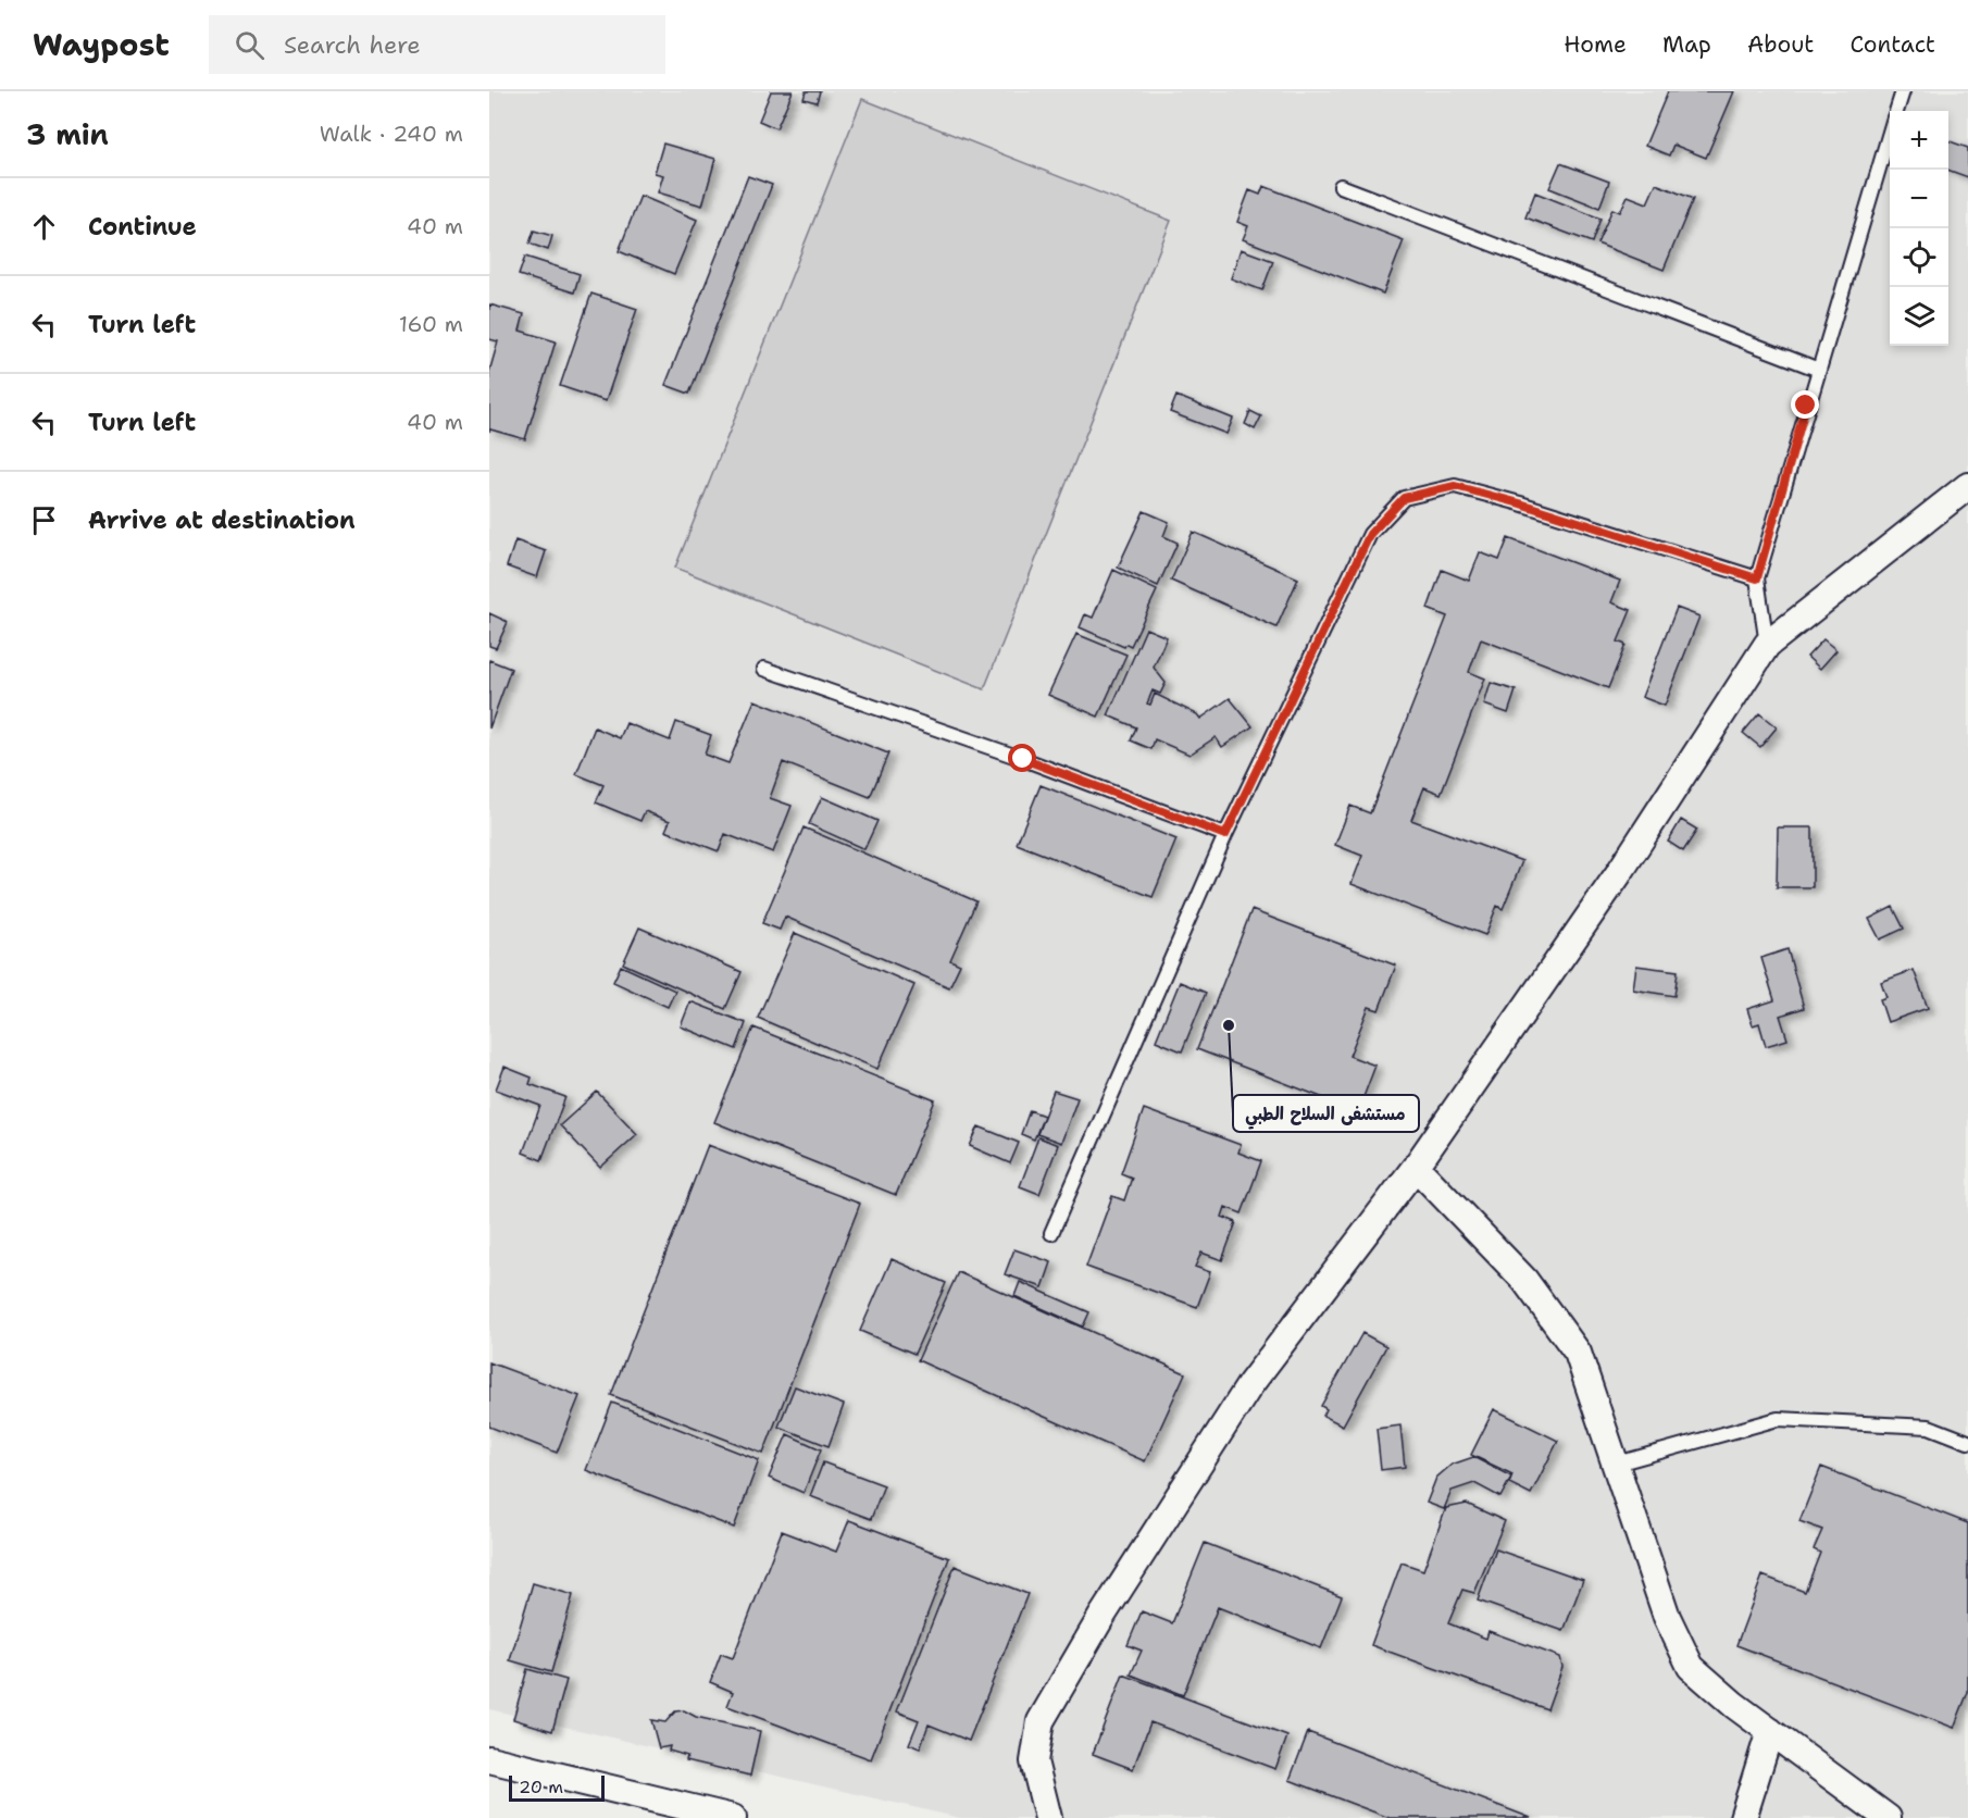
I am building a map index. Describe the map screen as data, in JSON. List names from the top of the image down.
{
  "places": ["مستشفى السلاح الطبي"],
  "scale_bar": "20 m",
  "page": {
    "header": "Waypost",
    "search": "Search here",
    "nav": [
      "Home",
      "Map",
      "About",
      "Contact"
    ],
    "heading": ["3 min", "Walk · 240 m"],
    "map_buttons": ["+", "−"],
    "list": [
      ["Continue", "40 m"],
      ["Turn left", "160 m"],
      ["Turn left", "40 m"],
      "Arrive at destination"
    ],
    "scale": "20 m"
  }
}
